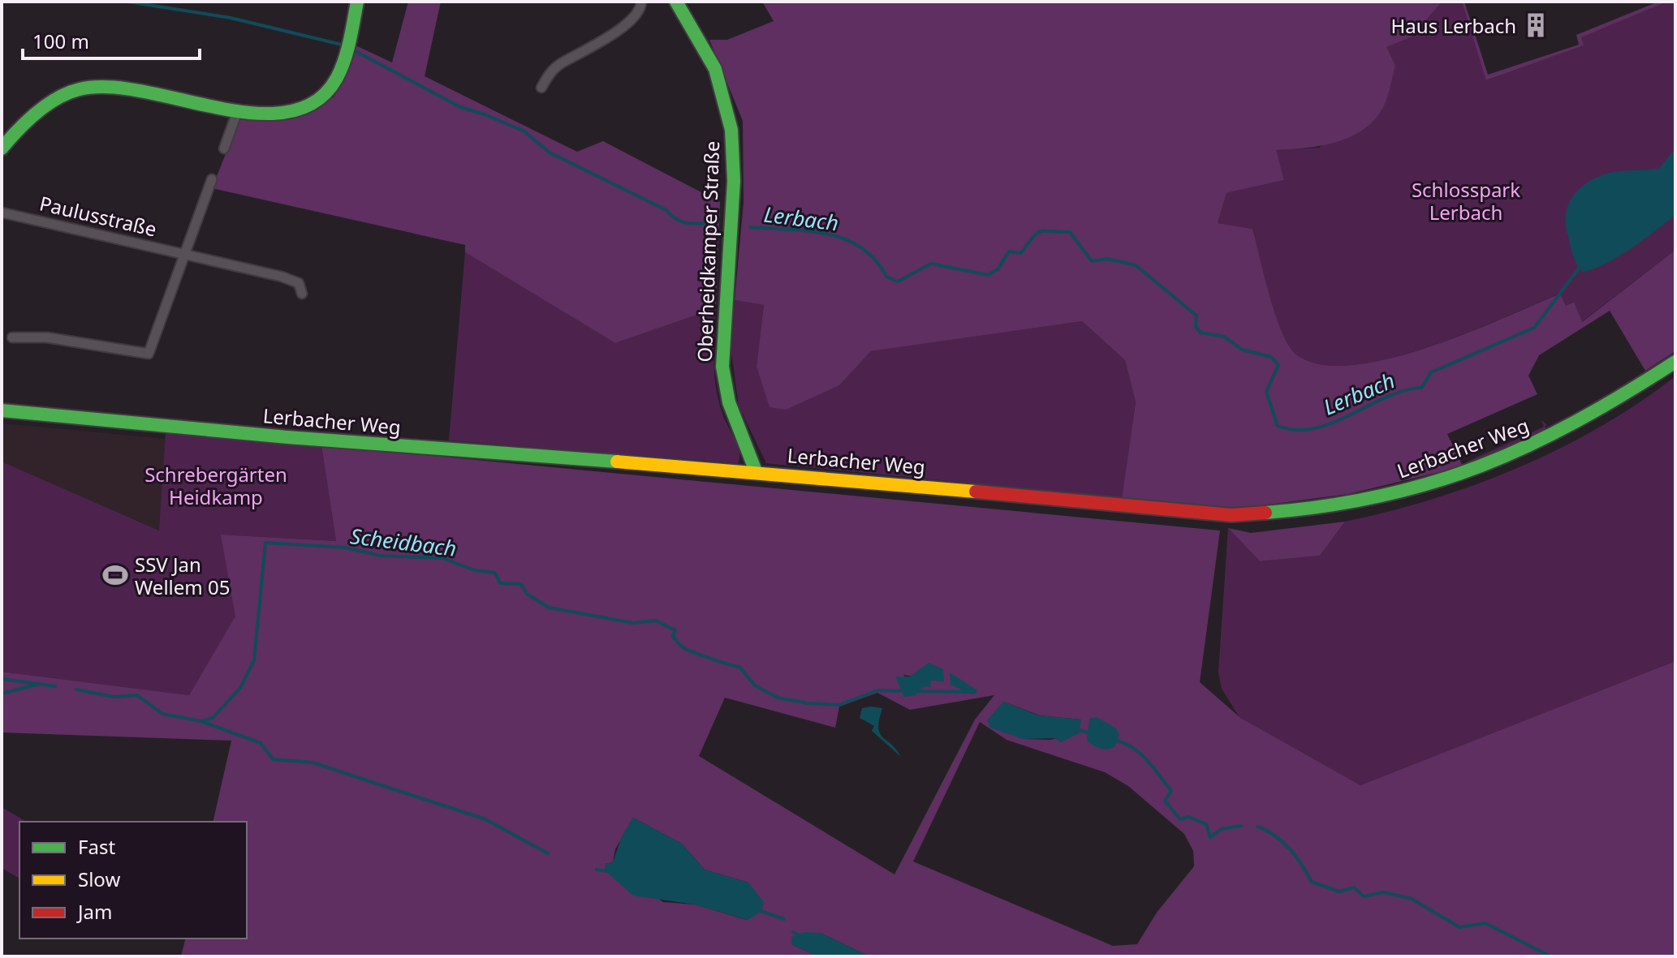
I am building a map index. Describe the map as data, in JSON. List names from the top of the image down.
{
  "streets": {
    "street": ["Paulusstraße", "Oberheidkamper Straße", "Lerbacher Weg"]
  },
  "crossings": [
    ["Oberheidkamper Straße", "Lerbacher Weg"]
  ],
  "water": ["Lerbach", "Scheidbach"],
  "parks": ["Schlosspark Lerbach", "Schrebergärten Heidkamp"],
  "places": {
    "building": ["Haus Lerbach"],
    "sports": ["SSV Jan Wellem 05"]
  },
  "legend": ["Fast", "Slow", "Jam"],
  "scale_bar": "100 m"
}
